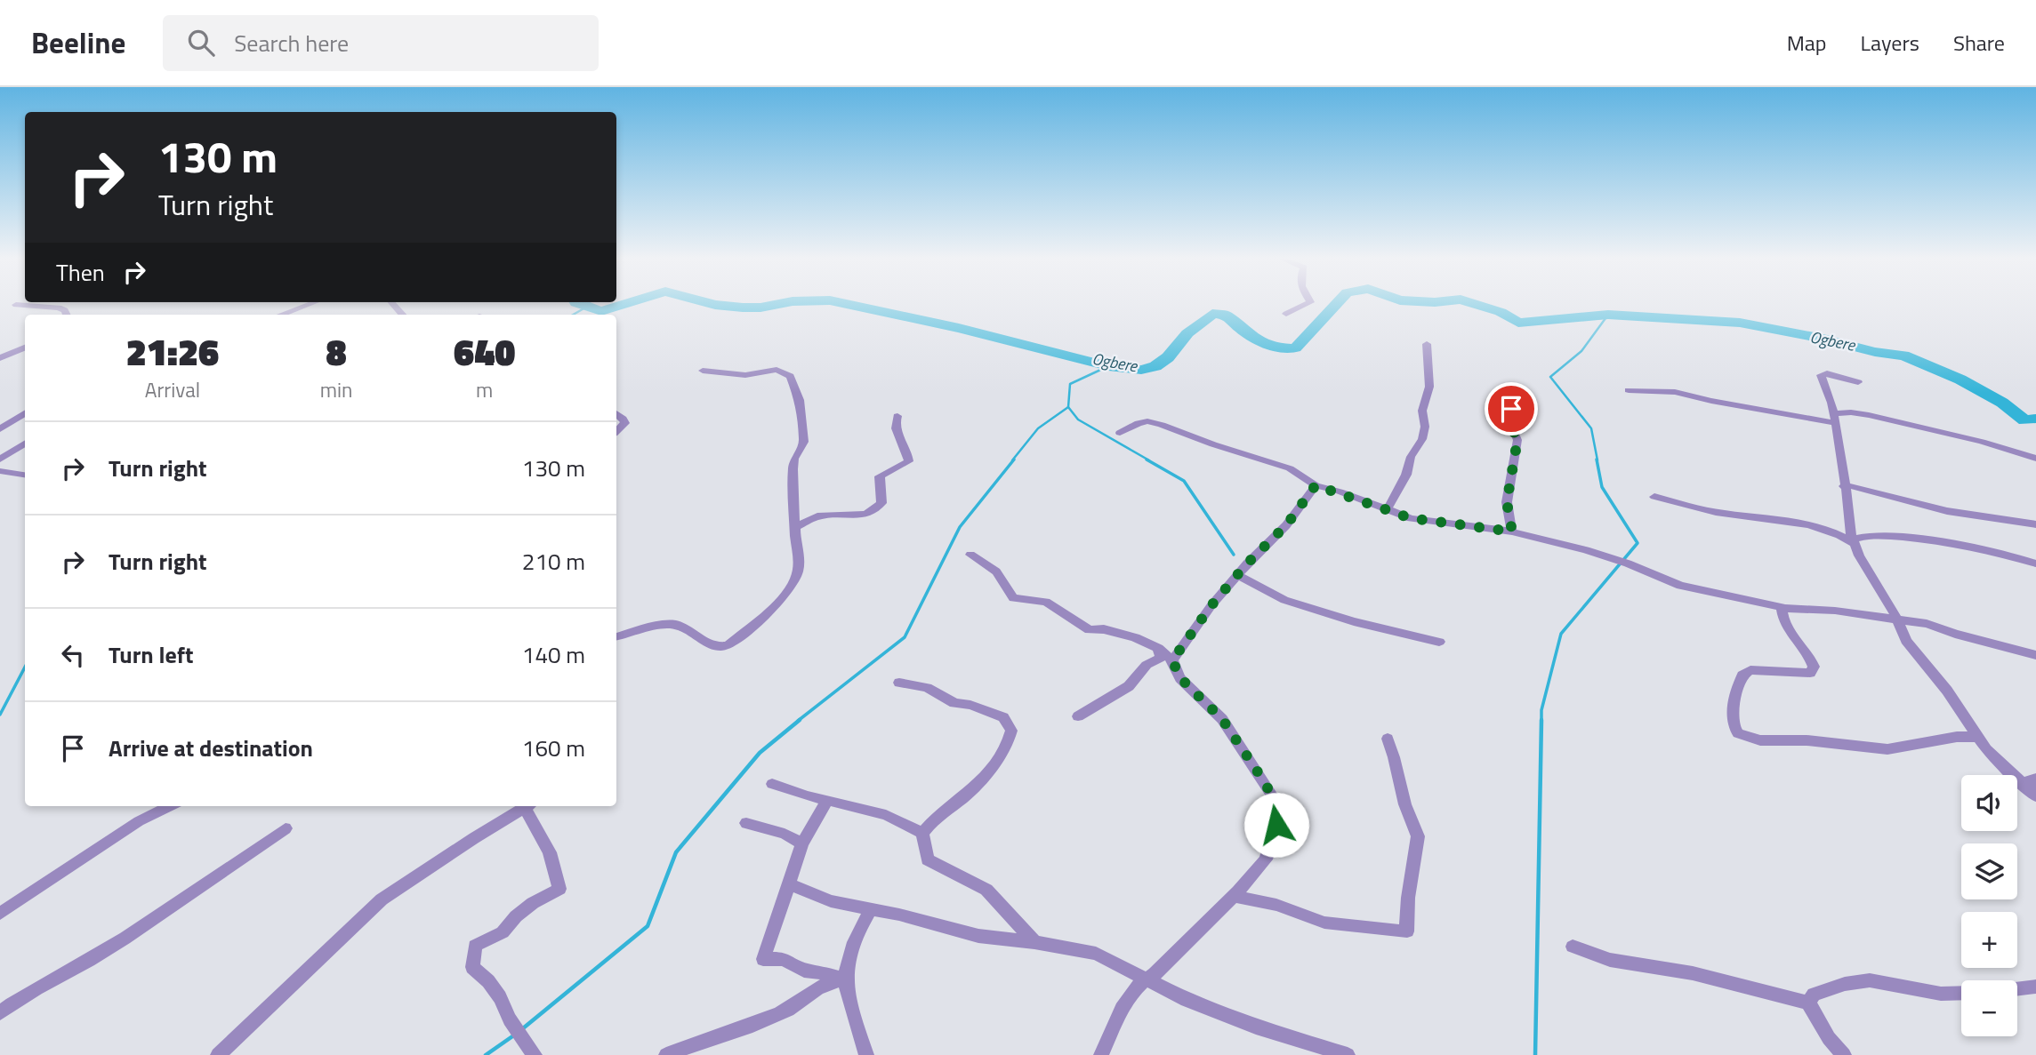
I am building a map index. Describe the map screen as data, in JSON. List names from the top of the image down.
{
  "water": ["Ogbere"],
  "page": {
    "header": "Beeline",
    "search": "Search here",
    "nav": ["Map", "Layers", "Share"],
    "turn": ["130 m", "Turn right"],
    "then": "Then",
    "eta": [
      "21:26",
      "Arrival",
      "8",
      "min",
      "640",
      "m"
    ],
    "list": [
      {
        "name": "Turn right",
        "value": "130 m"
      },
      {
        "name": "Turn right",
        "value": "210 m"
      },
      {
        "name": "Turn left",
        "value": "140 m"
      },
      {
        "name": "Arrive at destination",
        "value": "160 m"
      }
    ],
    "map_buttons": ["+", "−"]
  }
}
